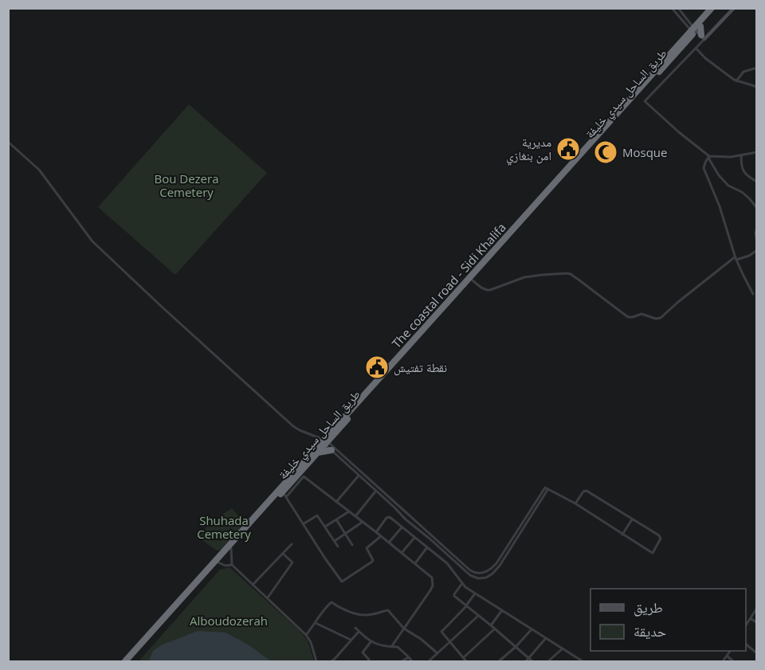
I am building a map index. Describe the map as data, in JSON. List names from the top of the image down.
{
  "streets": {
    "highway": ["طريق الساحل سيدي خليفة", "The coastal road - Sidi Khalifa"]
  },
  "crossings": [
    ["طريق الساحل سيدي خليفة", "The coastal road - Sidi Khalifa"]
  ],
  "parks": ["Bou Dezera Cemetery", "Shuhada Cemetery", "Alboudozerah"],
  "places": {
    "public building": ["مديرية امن بنغازي", "نقطة تفتيش"],
    "mosque": ["Mosque"]
  },
  "legend": ["طريق", "حديقة"]
}
